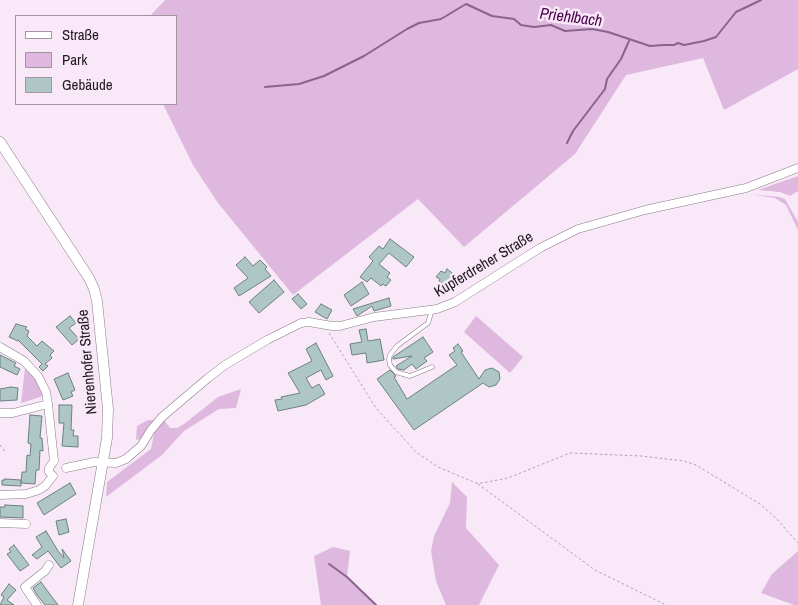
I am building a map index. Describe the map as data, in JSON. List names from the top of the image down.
{
  "streets": {
    "street": ["Kupferdreher Straße", "Nierenhofer Straße"]
  },
  "crossings": [
    ["Kupferdreher Straße", "Nierenhofer Straße"]
  ],
  "water": ["Priehlbach"],
  "legend": ["Straße", "Park", "Gebäude"]
}
